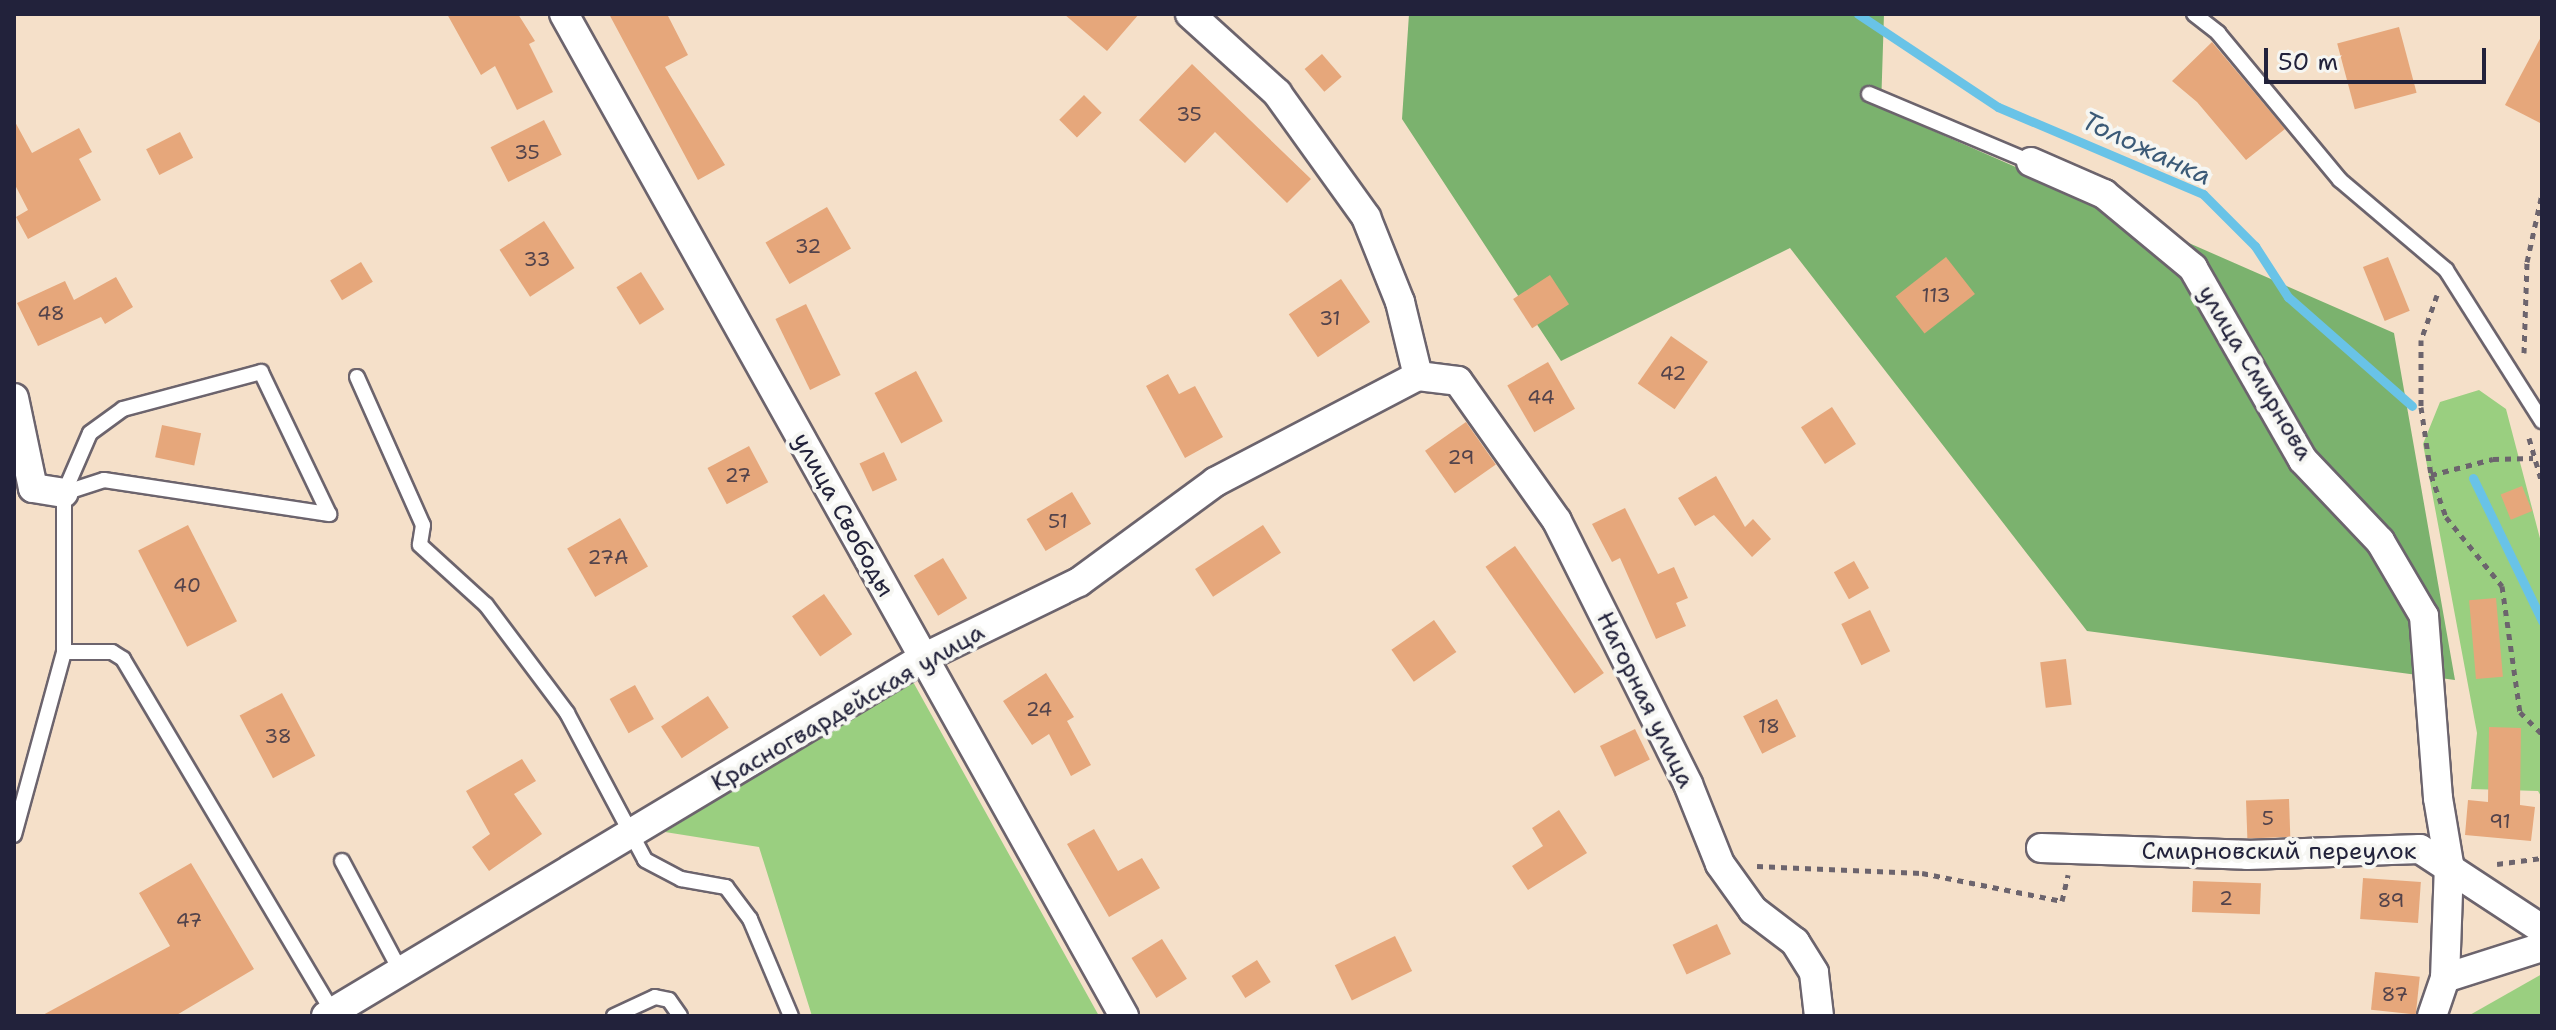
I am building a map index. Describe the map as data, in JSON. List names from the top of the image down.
{
  "streets": {
    "street": [
      "улица Смирнова",
      "улица Свободы",
      "Нагорная улица",
      "Красногвардейская улица",
      "Смирновский переулок"
    ]
  },
  "crossings": [
    ["улица Смирнова", "Смирновский переулок"],
    ["улица Свободы", "Красногвардейская улица"],
    ["Нагорная улица", "Красногвардейская улица"]
  ],
  "water": ["Толожанка"],
  "house_numbers": [
    "35",
    "35",
    "32",
    "33",
    "113",
    "48",
    "31",
    "42",
    "44",
    "29",
    "27",
    "51",
    "27А",
    "40",
    "24",
    "18",
    "38",
    "5",
    "91",
    "2",
    "89",
    "47",
    "87"
  ],
  "scale_bar": "50 m"
}
